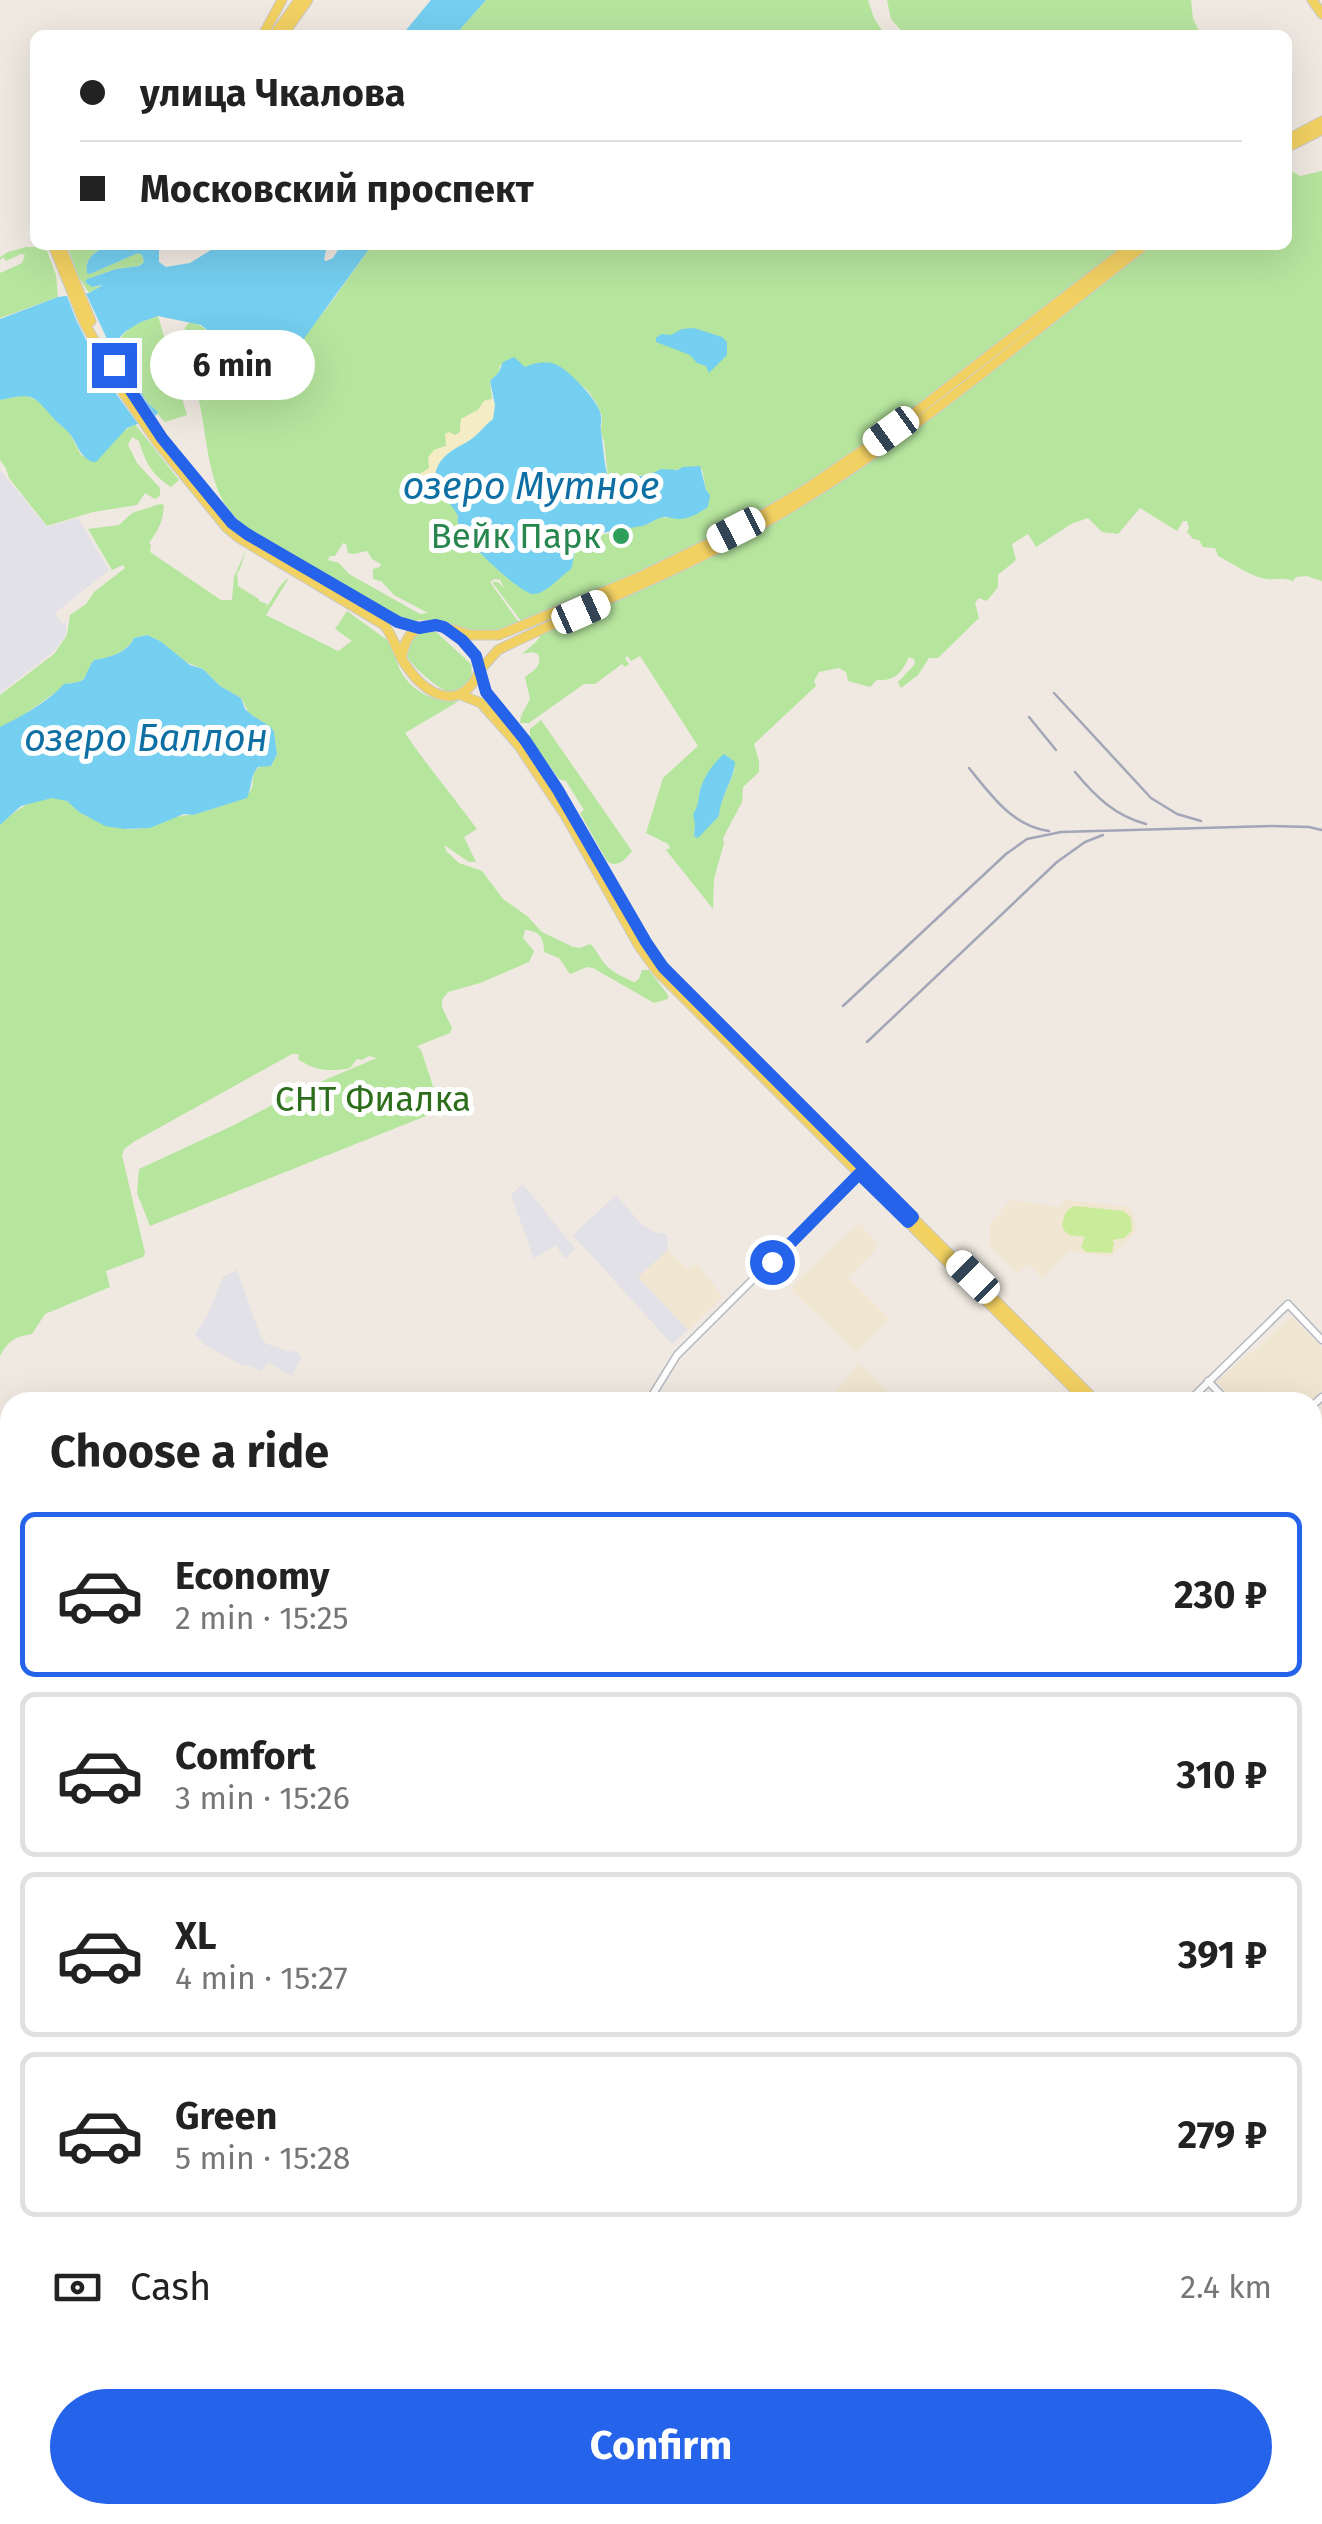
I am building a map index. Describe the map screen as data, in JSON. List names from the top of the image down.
{
  "water": ["озеро Мутное", "озеро Баллон"],
  "parks": ["СНТ Фиалка"],
  "places": ["Вейк Парк"],
  "page": {
    "banner": ["улица Чкалова", "Московский проспект"],
    "bubble": "6 min",
    "heading": "Choose a ride",
    "list": [
      {
        "name": "Economy",
        "note": "2 min · 15:25",
        "value": "230 ₽"
      },
      {
        "name": "Comfort",
        "note": "3 min · 15:26",
        "value": "310 ₽"
      },
      {
        "name": "XL",
        "note": "4 min · 15:27",
        "value": "391 ₽"
      },
      {
        "name": "Green",
        "note": "5 min · 15:28",
        "value": "279 ₽"
      }
    ],
    "pay": ["Cash", "2.4 km"],
    "buttons": "Confirm"
  }
}
